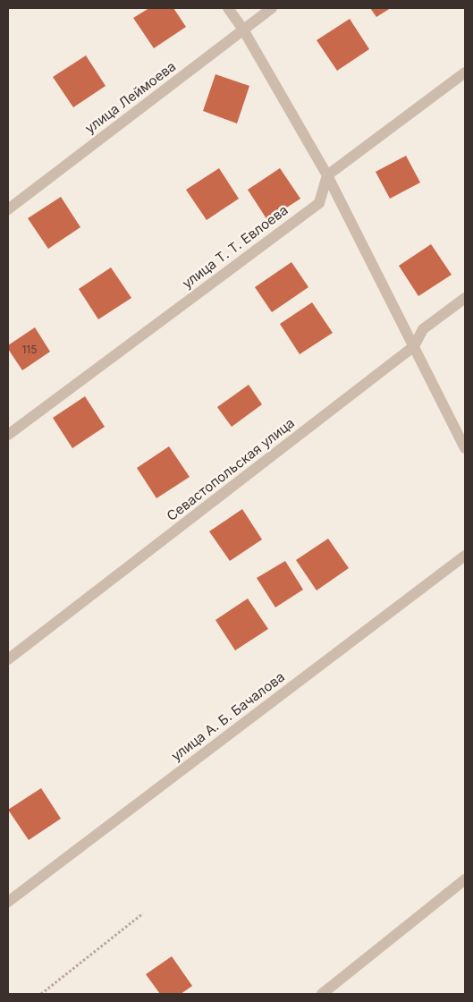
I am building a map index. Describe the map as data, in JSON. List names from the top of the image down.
{
  "streets": {
    "street": [
      "улица Леймоева",
      "улица Т. Т. Евлоева",
      "Севастопольская улица",
      "улица А. Б. Бачалова"
    ]
  },
  "house_numbers": ["115"]
}
